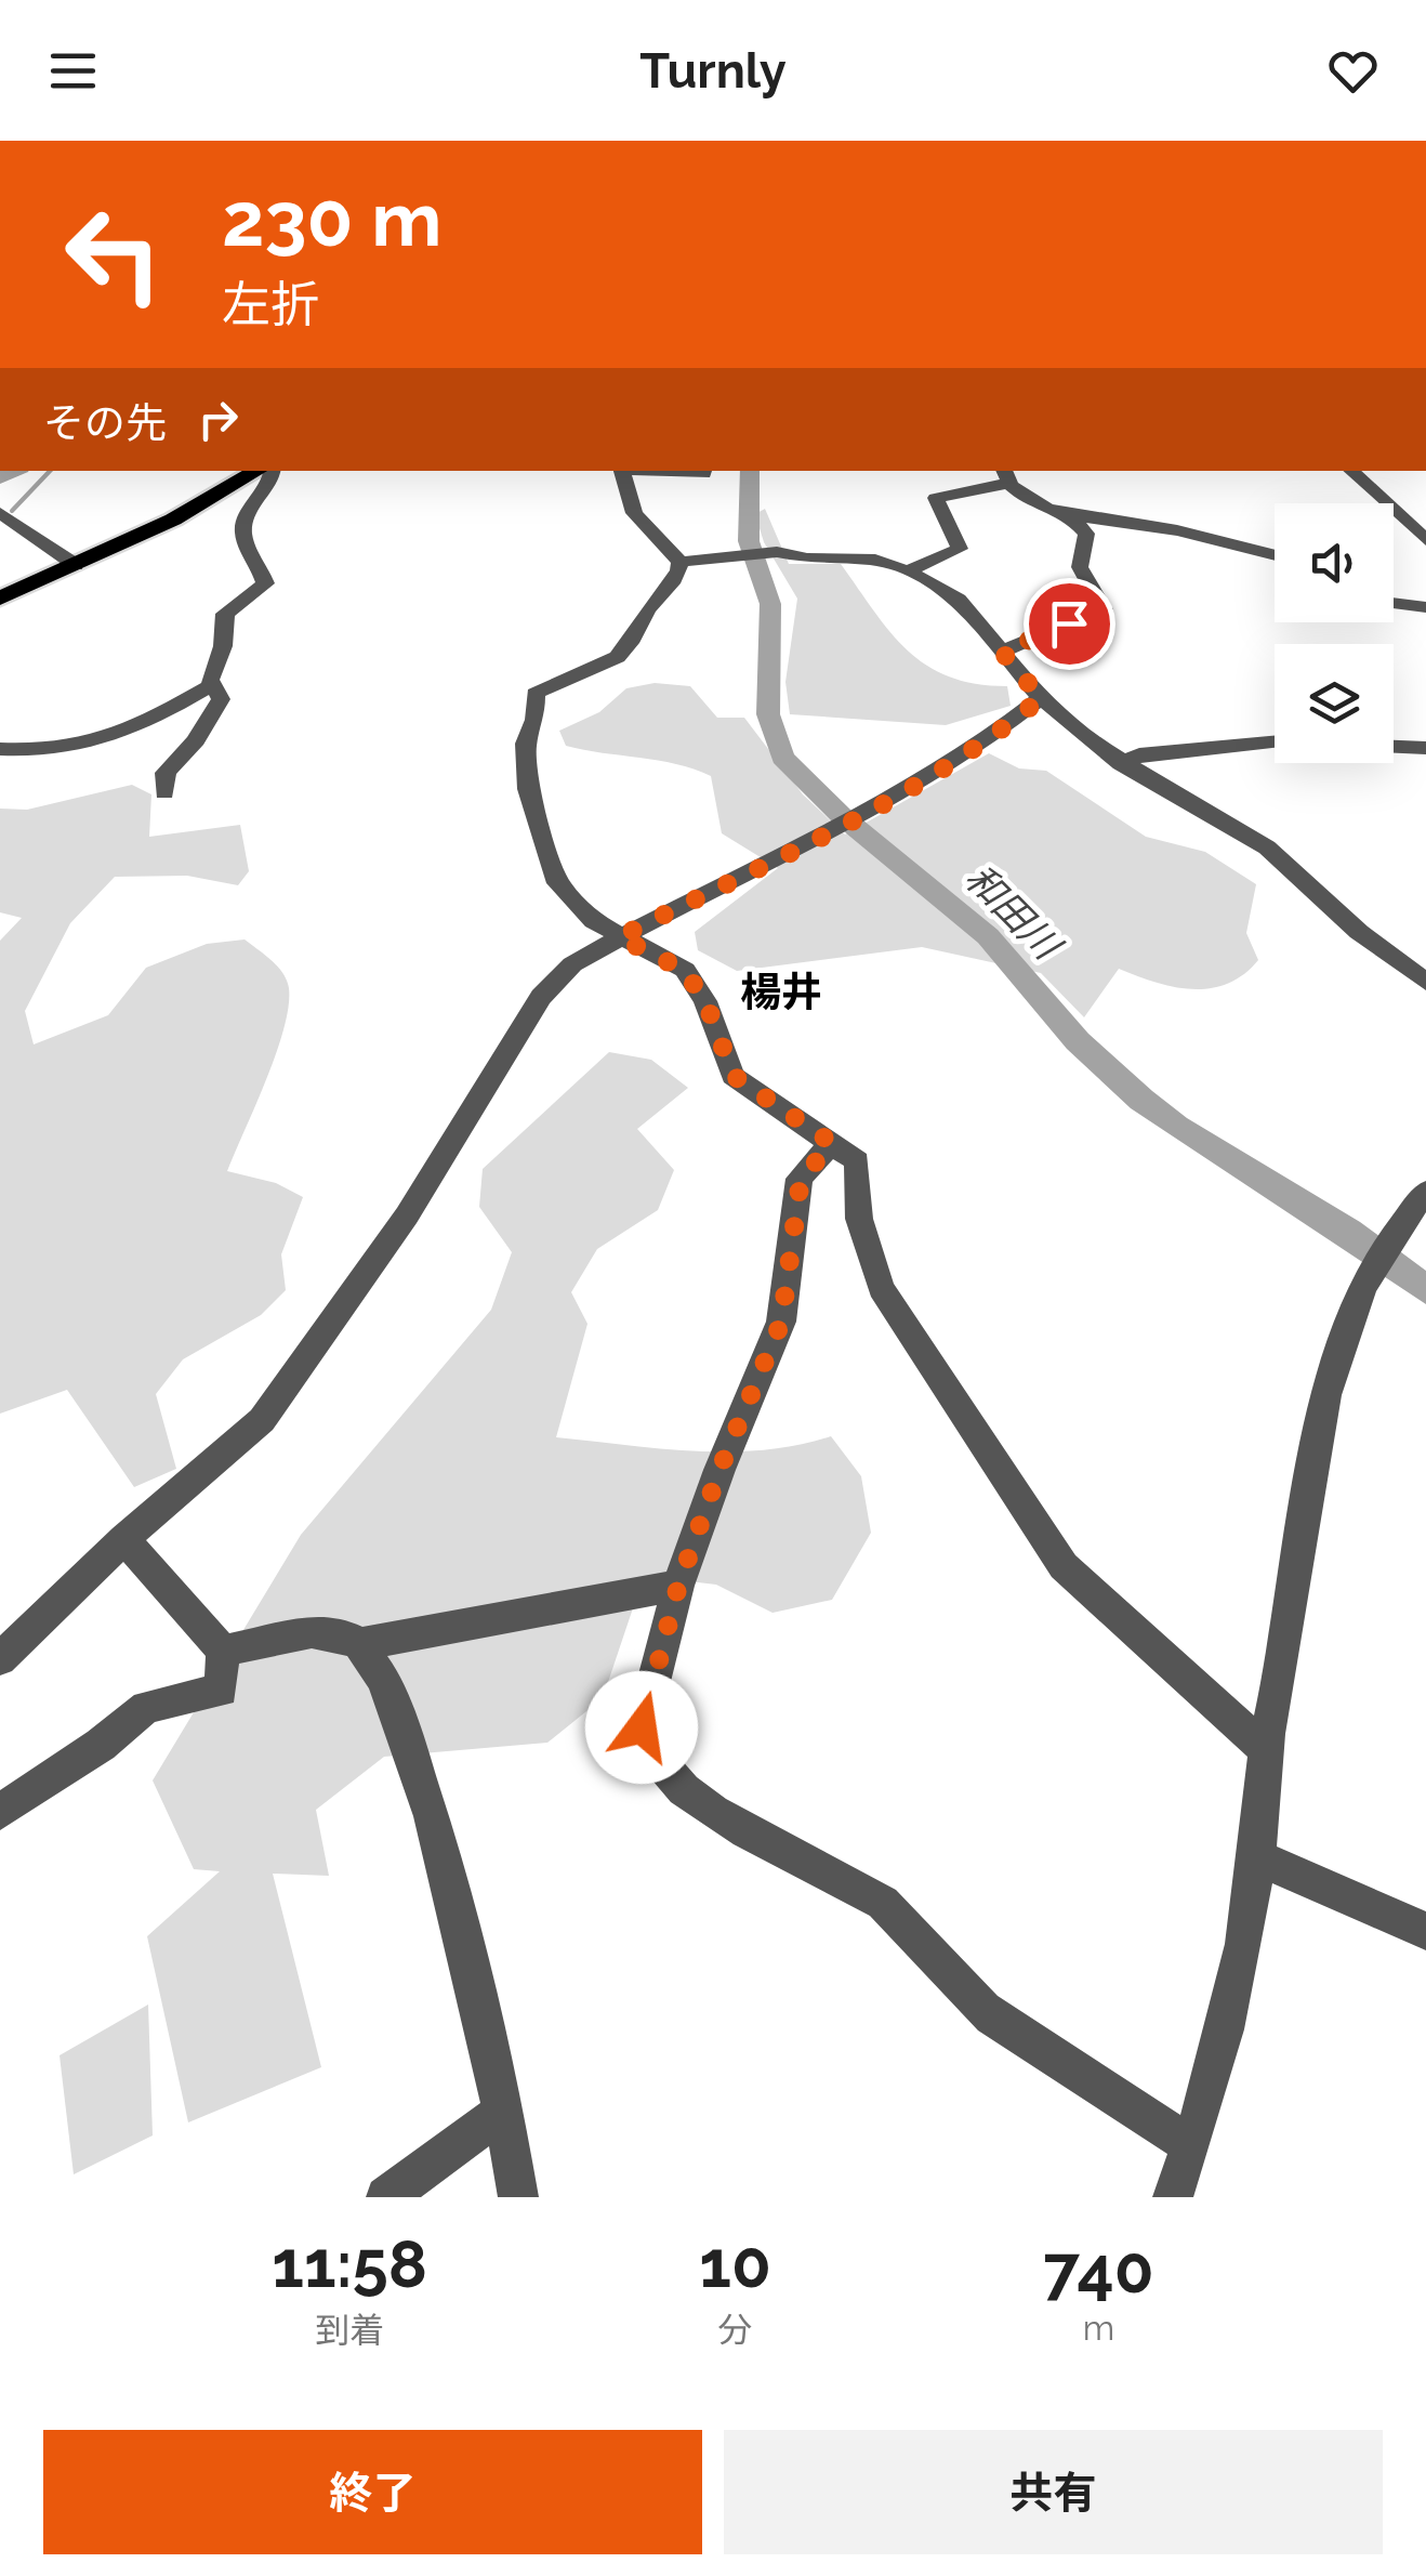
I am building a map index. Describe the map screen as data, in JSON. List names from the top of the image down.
{
  "districts": ["楊井"],
  "water": ["和田川"],
  "page": {
    "header": "Turnly",
    "turn": ["230 m", "左折"],
    "then": "その先",
    "eta": [
      "11:58",
      "到着",
      "10",
      "分",
      "740",
      "m"
    ],
    "buttons": ["終了", "共有"]
  }
}
